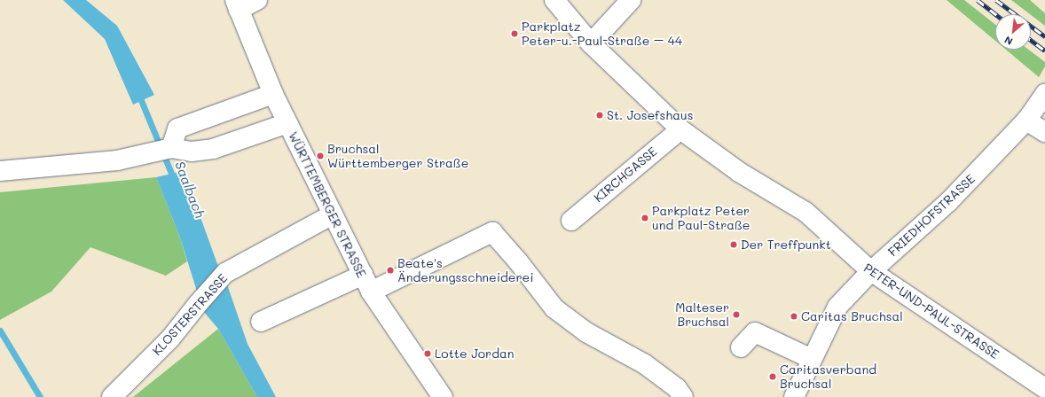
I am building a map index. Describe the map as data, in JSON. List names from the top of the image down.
{
  "streets": {
    "street": [
      "KIRCHGASSE",
      "WÜRTTEMBERGER STRASSE",
      "FRIEDHOFSTRASSE",
      "PETER-UND-PAUL-STRASSE",
      "KLOSTERSTRASSE"
    ]
  },
  "crossings": [
    ["KIRCHGASSE", "PETER-UND-PAUL-STRASSE"],
    ["WÜRTTEMBERGER STRASSE", "KLOSTERSTRASSE"],
    ["FRIEDHOFSTRASSE", "PETER-UND-PAUL-STRASSE"]
  ],
  "water": ["Saalbach"],
  "places": [
    "Parkplatz Peter-u.-Paul-Straße – 44",
    "St. Josefshaus",
    "Bruchsal Württemberger Straße",
    "Parkplatz Peter und Paul-Straße",
    "Der Treffpunkt",
    "Beate's Änderungsschneiderei",
    "Malteser Bruchsal",
    "Caritas Bruchsal",
    "Lotte Jordan",
    "Caritasverband Bruchsal"
  ],
  "north": "bottom left"
}
